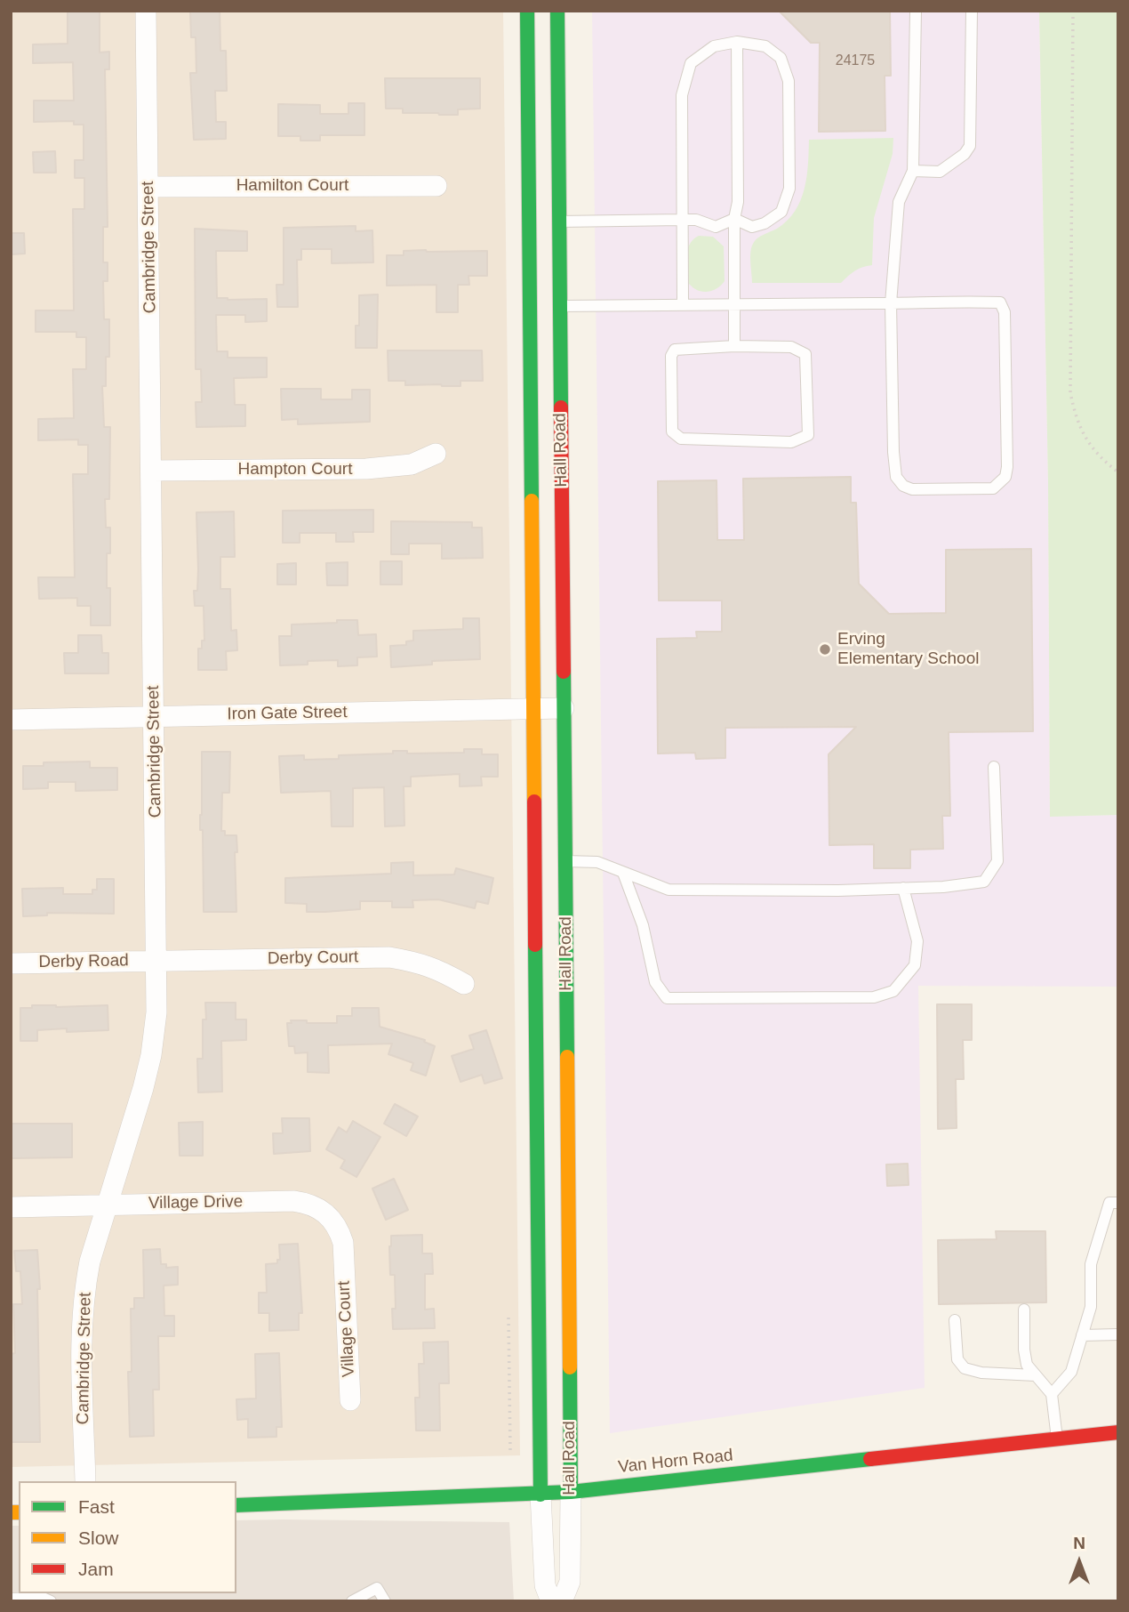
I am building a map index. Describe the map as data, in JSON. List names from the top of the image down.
{
  "streets": {
    "street": [
      "Hamilton Court",
      "Cambridge Street",
      "Hall Road",
      "Hampton Court",
      "Iron Gate Street",
      "Derby Court",
      "Derby Road",
      "Village Drive",
      "Village Court",
      "Van Horn Road"
    ]
  },
  "crossings": [
    ["Hamilton Court", "Cambridge Street"],
    ["Cambridge Street", "Hampton Court"],
    ["Cambridge Street", "Iron Gate Street"],
    ["Cambridge Street", "Derby Court"],
    ["Cambridge Street", "Derby Road"],
    ["Cambridge Street", "Village Drive"],
    ["Hall Road", "Iron Gate Street"],
    ["Hall Road", "Van Horn Road"],
    ["Derby Court", "Derby Road"],
    ["Village Drive", "Village Court"]
  ],
  "places": ["Erving Elementary School"],
  "house_numbers": ["24175"],
  "legend": ["Fast", "Slow", "Jam"],
  "north": "top"
}
